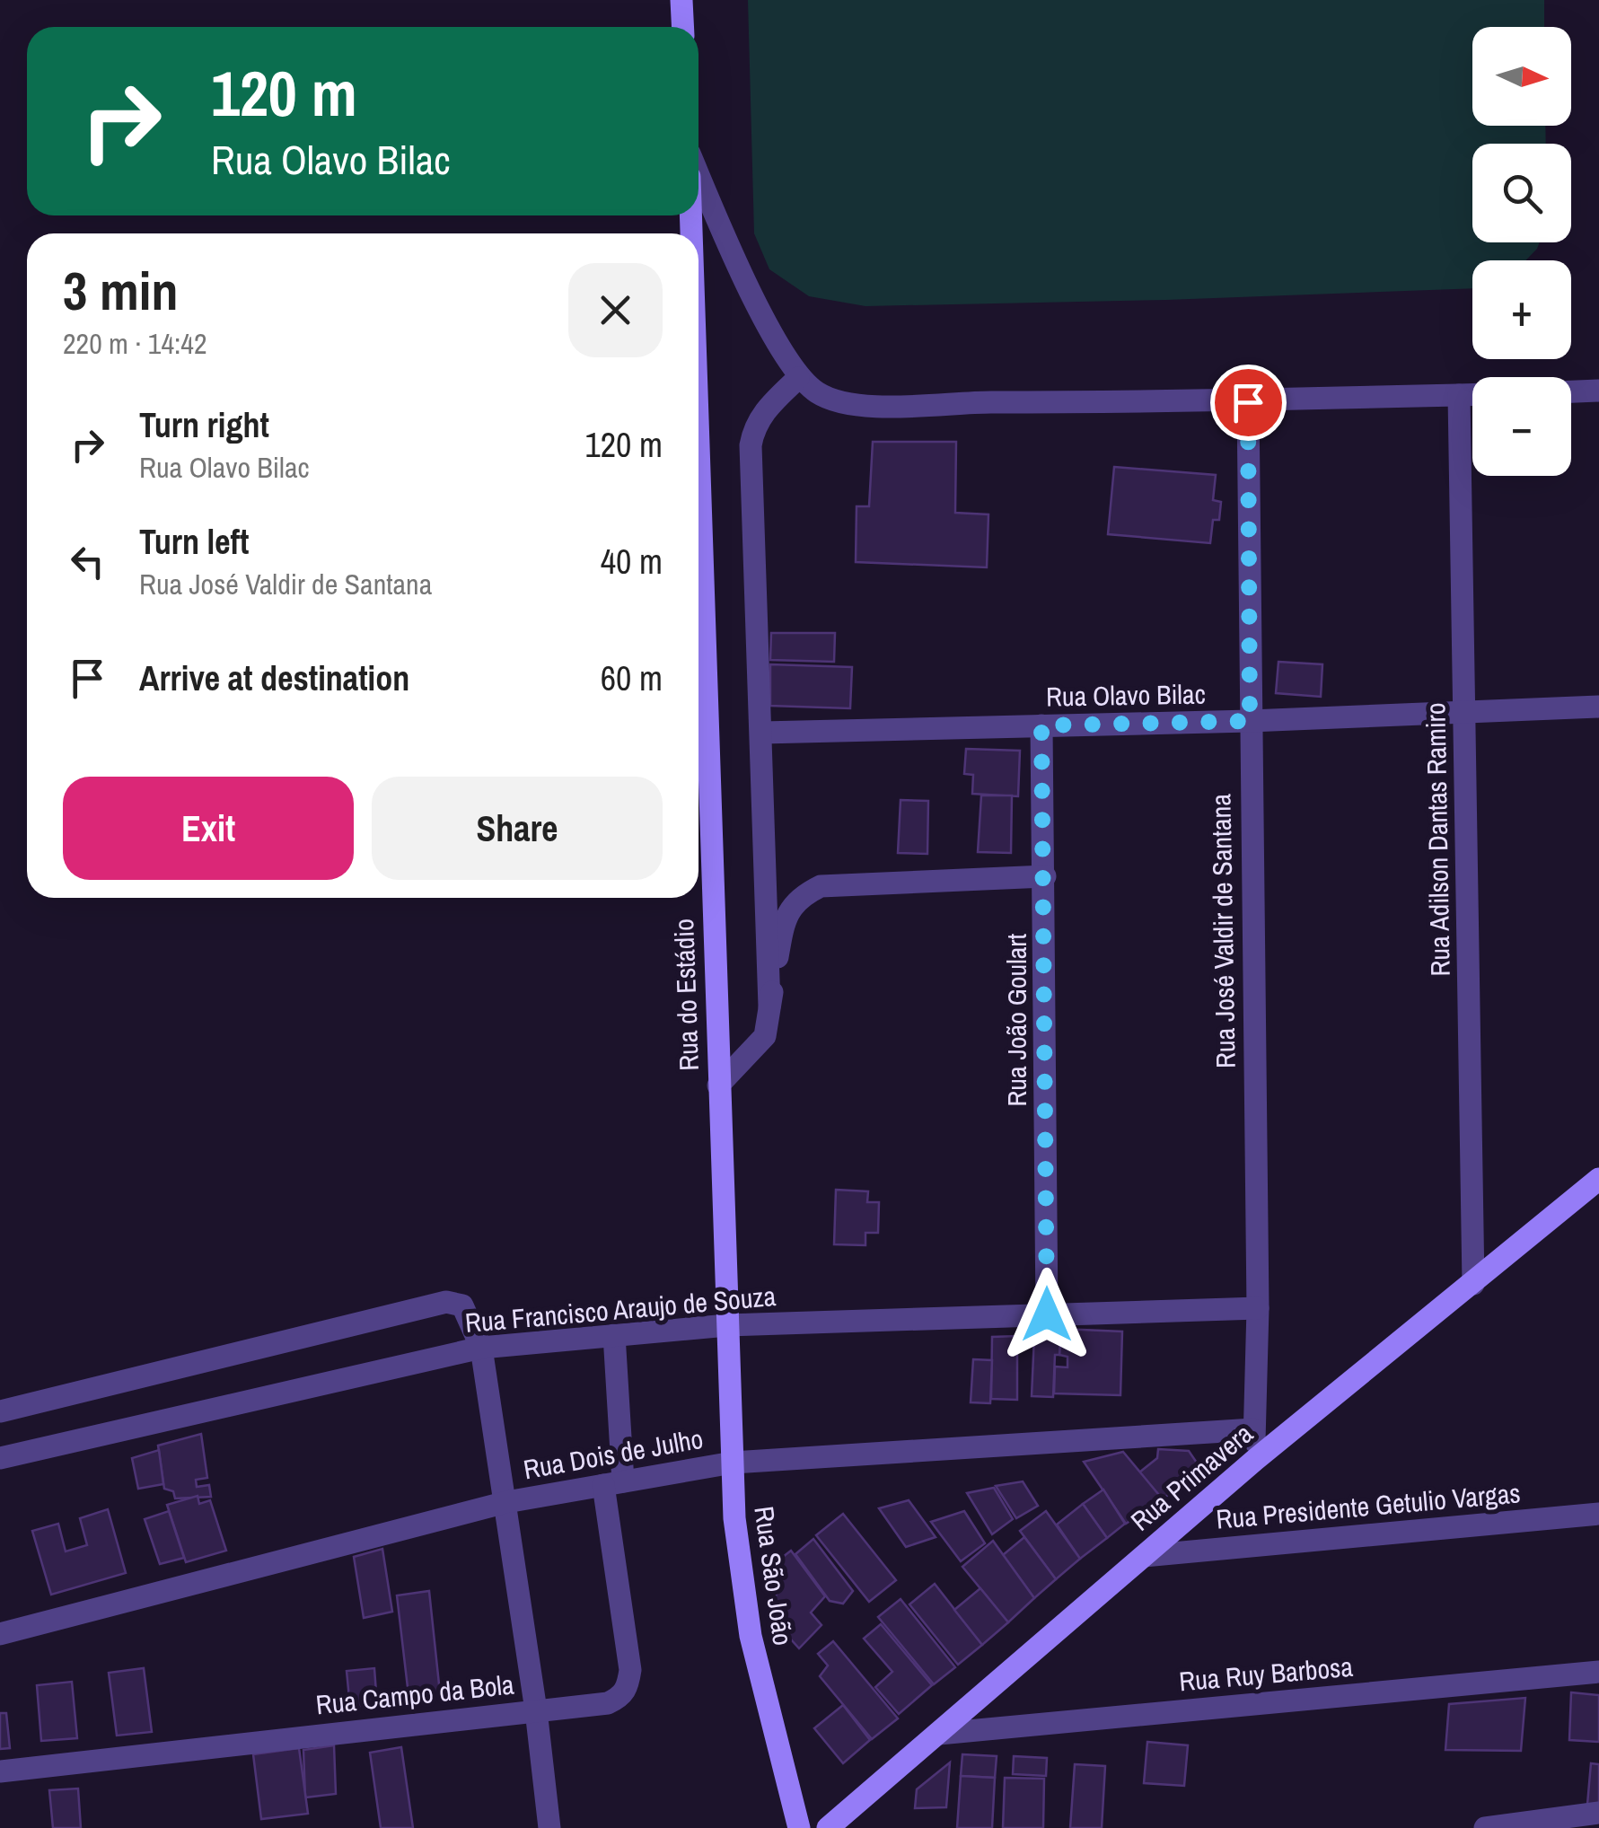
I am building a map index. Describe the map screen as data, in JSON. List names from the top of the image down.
{
  "streets": {
    "street": [
      "Rua Olavo Bilac",
      "Rua Adilson Dantas Ramiro",
      "Rua José Valdir de Santana",
      "Rua do Estádio",
      "Rua João Goulart",
      "Rua Francisco Araujo de Souza",
      "Rua Dois de Julho",
      "Rua Primavera",
      "Rua Presidente Getulio Vargas",
      "Rua São João",
      "Rua Ruy Barbosa",
      "Rua Campo da Bola"
    ]
  },
  "crossings": [
    ["Rua Olavo Bilac", "Rua Adilson Dantas Ramiro"],
    ["Rua Olavo Bilac", "Rua José Valdir de Santana"],
    ["Rua Olavo Bilac", "Rua João Goulart"],
    ["Rua Adilson Dantas Ramiro", "Rua Primavera"],
    ["Rua José Valdir de Santana", "Rua Francisco Araujo de Souza"],
    ["Rua José Valdir de Santana", "Rua Dois de Julho"],
    ["Rua José Valdir de Santana", "Rua Primavera"],
    ["Rua do Estádio", "Rua Francisco Araujo de Souza"],
    ["Rua do Estádio", "Rua São João"],
    ["Rua João Goulart", "Rua Francisco Araujo de Souza"],
    ["Rua Francisco Araujo de Souza", "Rua São João"],
    ["Rua Dois de Julho", "Rua São João"],
    ["Rua Dois de Julho", "Rua Campo da Bola"],
    ["Rua Primavera", "Rua Presidente Getulio Vargas"],
    ["Rua Primavera", "Rua Ruy Barbosa"]
  ],
  "north": "right",
  "page": {
    "map_buttons": ["+", "−"],
    "turn": ["120 m", "Rua Olavo Bilac"],
    "heading": ["3 min", "220 m · 14:42"],
    "list": [
      {
        "name": "Turn right",
        "note": "Rua Olavo Bilac",
        "value": "120 m"
      },
      {
        "name": "Turn left",
        "note": "Rua José Valdir de Santana",
        "value": "40 m"
      },
      {
        "name": "Arrive at destination",
        "value": "60 m"
      }
    ],
    "buttons": ["Exit", "Share"]
  }
}
